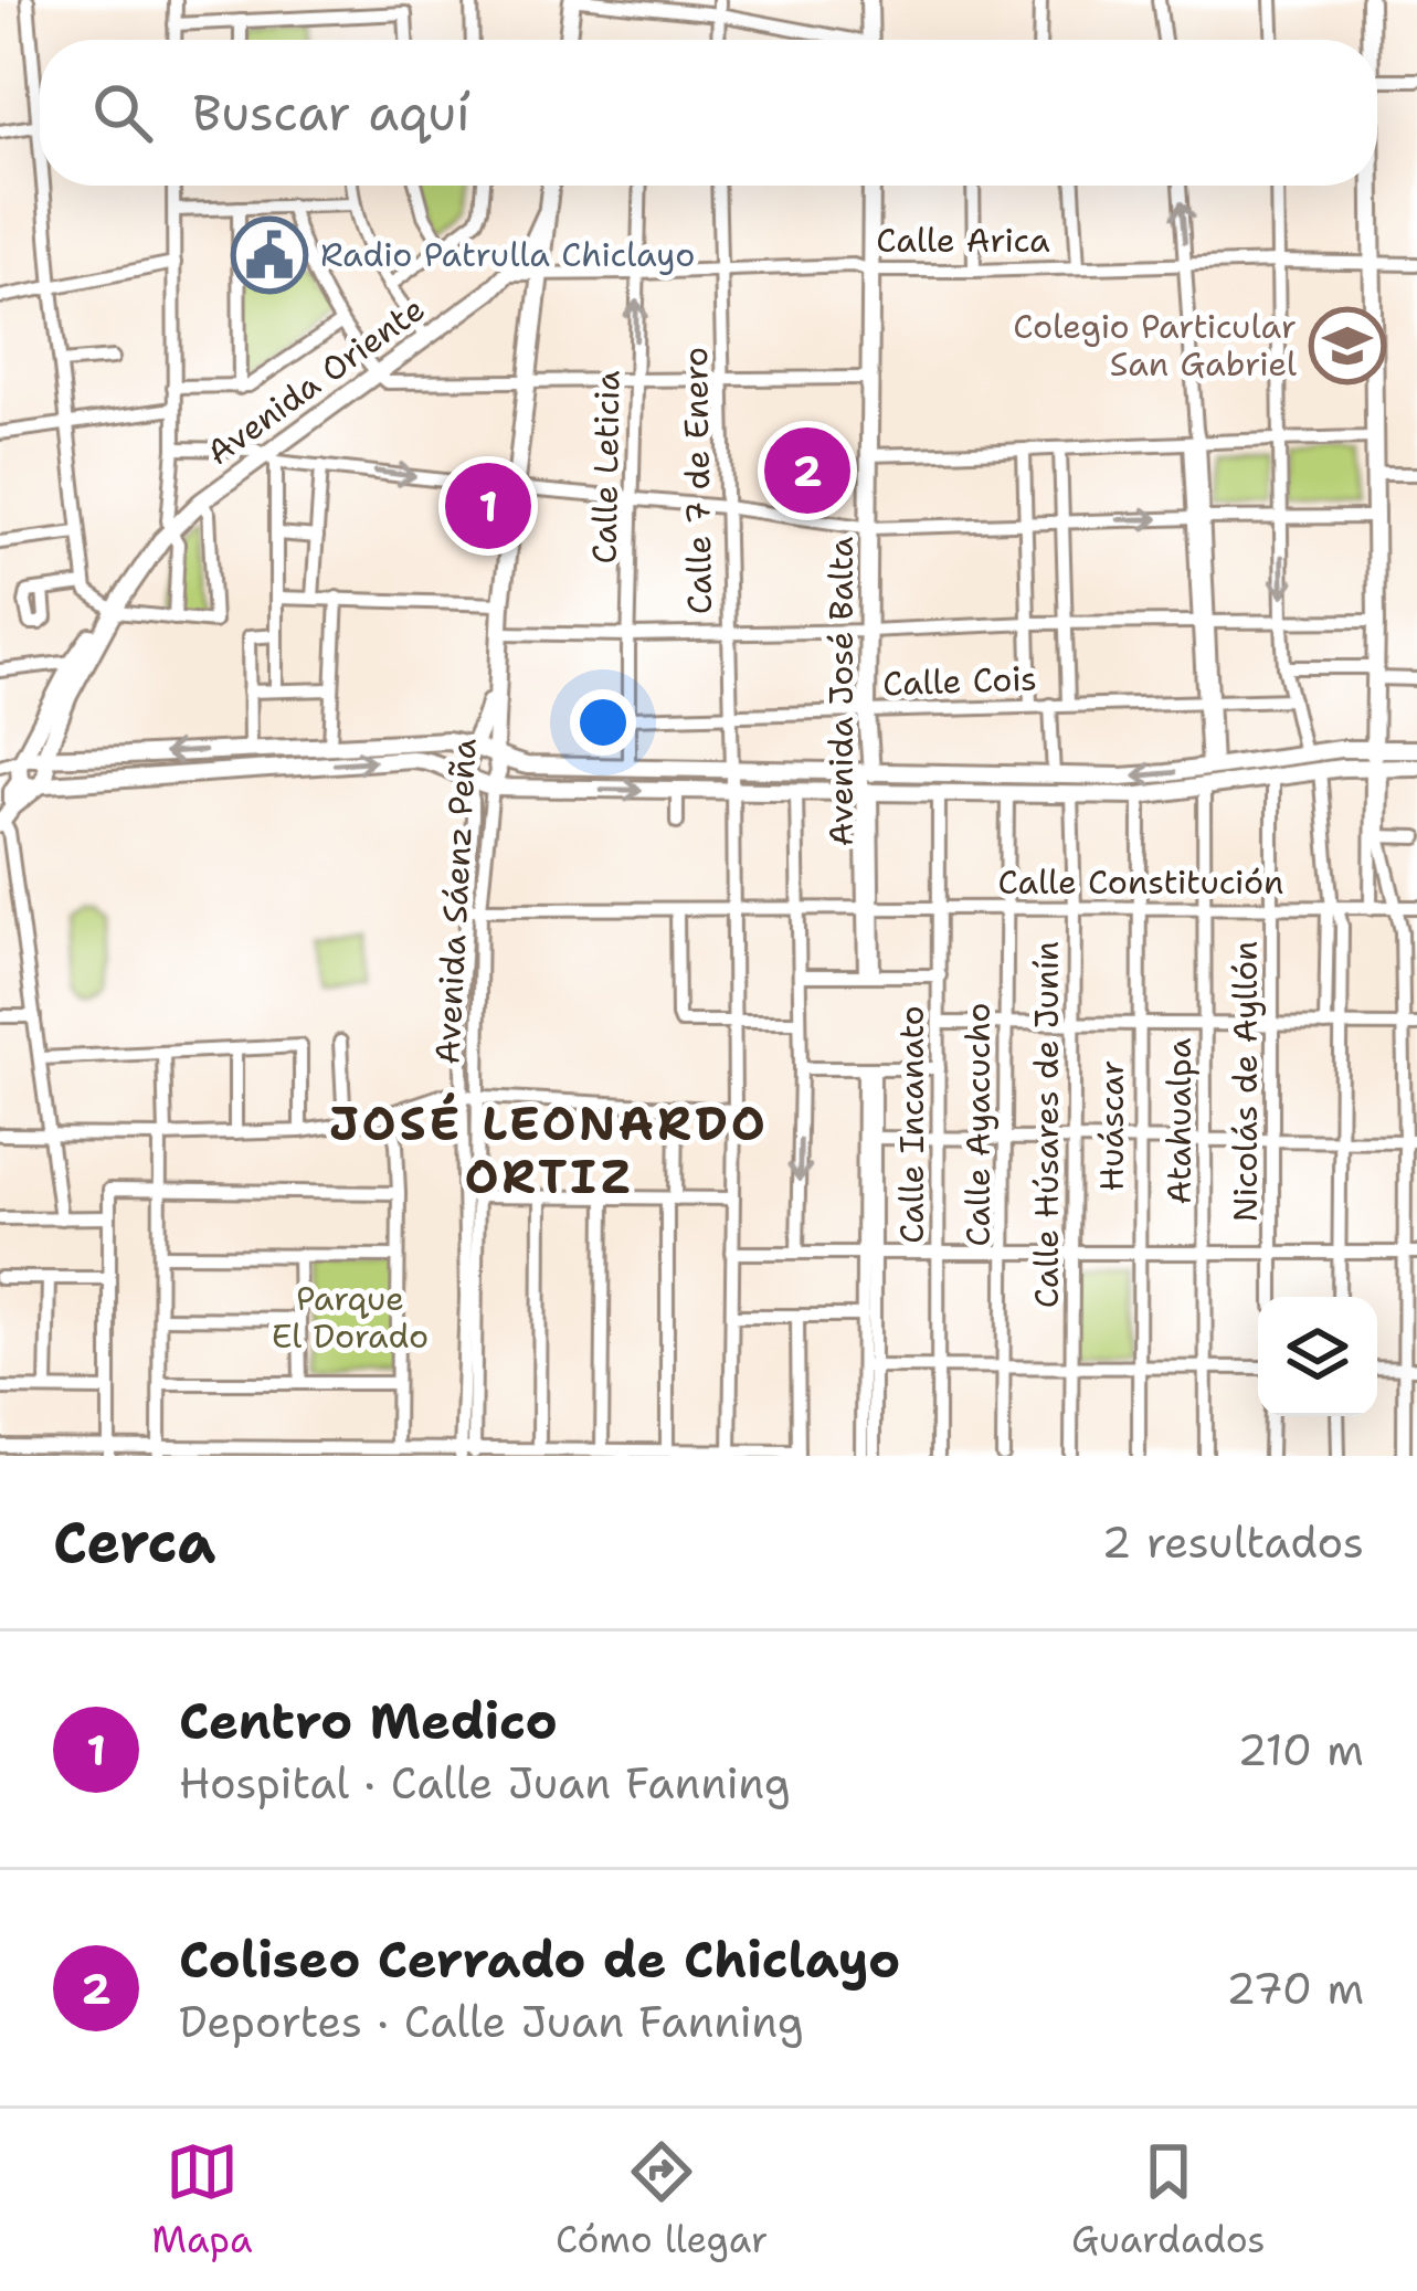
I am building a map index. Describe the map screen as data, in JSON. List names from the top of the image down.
{
  "streets": {
    "main road": ["Avenida Oriente", "Avenida José Balta", "Avenida Sáenz Peña"],
    "street": [
      "Calle Arica",
      "Calle Leticia",
      "Calle 7 de Enero",
      "Calle Cois",
      "Calle Constitución",
      "Nicolás de Ayllón",
      "Atahualpa",
      "Calle Incanato",
      "Calle Ayacucho",
      "Calle Húsares de Junín",
      "Huáscar"
    ]
  },
  "crossings": [
    ["Calle Arica", "Avenida Oriente"],
    ["Calle Arica", "Calle Leticia"],
    ["Calle Arica", "Calle 7 de Enero"],
    ["Calle Arica", "Avenida José Balta"],
    ["Calle Arica", "Avenida Sáenz Peña"],
    ["Avenida Oriente", "Avenida Sáenz Peña"],
    ["Calle Leticia", "Calle Cois"],
    ["Calle 7 de Enero", "Calle Cois"],
    ["Calle 7 de Enero", "Calle Constitución"],
    ["Calle Cois", "Avenida José Balta"],
    ["Calle Cois", "Calle Húsares de Junín"],
    ["Avenida José Balta", "Calle Constitución"],
    ["Calle Constitución", "Avenida Sáenz Peña"],
    ["Calle Constitución", "Nicolás de Ayllón"],
    ["Calle Constitución", "Atahualpa"],
    ["Calle Constitución", "Calle Incanato"],
    ["Calle Constitución", "Calle Ayacucho"],
    ["Calle Constitución", "Calle Húsares de Junín"],
    ["Calle Constitución", "Huáscar"]
  ],
  "districts": ["JOSÉ LEONARDO ORTIZ"],
  "parks": ["Parque El Dorado"],
  "places": {
    "public building": ["Radio Patrulla Chiclayo"],
    "school or university": ["Colegio Particular San Gabriel"]
  },
  "page": {
    "search": "Buscar aquí",
    "pins": ["2", "1"],
    "heading": ["Cerca", "2 resultados"],
    "list": [
      {
        "mark": "1",
        "name": "Centro Medico",
        "note": "Hospital · Calle Juan Fanning",
        "value": "210 m"
      },
      {
        "mark": "2",
        "name": "Coliseo Cerrado de Chiclayo",
        "note": "Deportes · Calle Juan Fanning",
        "value": "270 m"
      }
    ],
    "nav": ["Mapa", "Cómo llegar", "Guardados"]
  }
}
